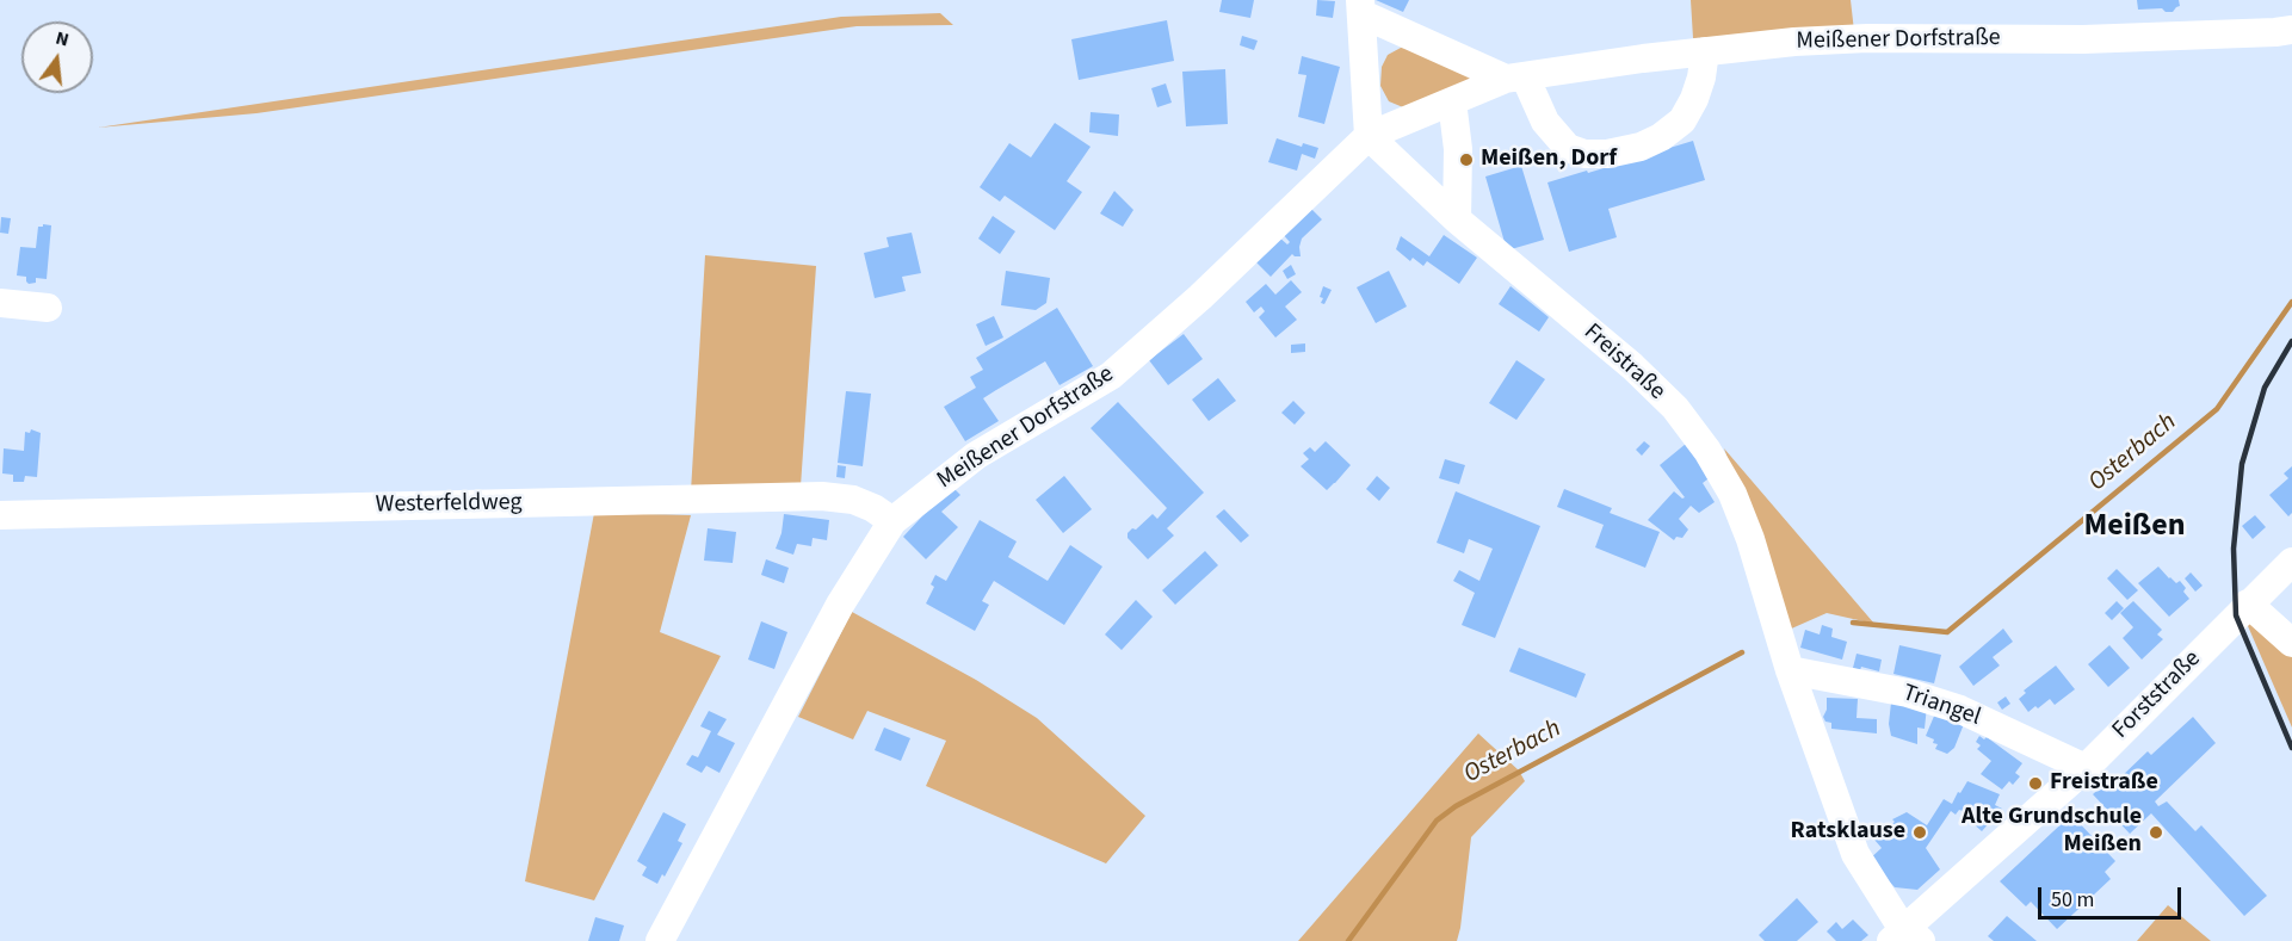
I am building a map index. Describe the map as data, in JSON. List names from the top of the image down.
{
  "streets": {
    "street": [
      "Meißener Dorfstraße",
      "Freistraße",
      "Westerfeldweg",
      "Forststraße",
      "Triangel"
    ]
  },
  "crossings": [
    ["Meißener Dorfstraße", "Freistraße"],
    ["Meißener Dorfstraße", "Westerfeldweg"],
    ["Freistraße", "Forststraße"],
    ["Freistraße", "Triangel"],
    ["Forststraße", "Triangel"]
  ],
  "districts": ["Meißen"],
  "water": ["Osterbach"],
  "places": [
    "Meißen, Dorf",
    "Freistraße",
    "Ratsklause",
    "Alte Grundschule Meißen"
  ],
  "scale_bar": "50 m",
  "north": "top"
}
